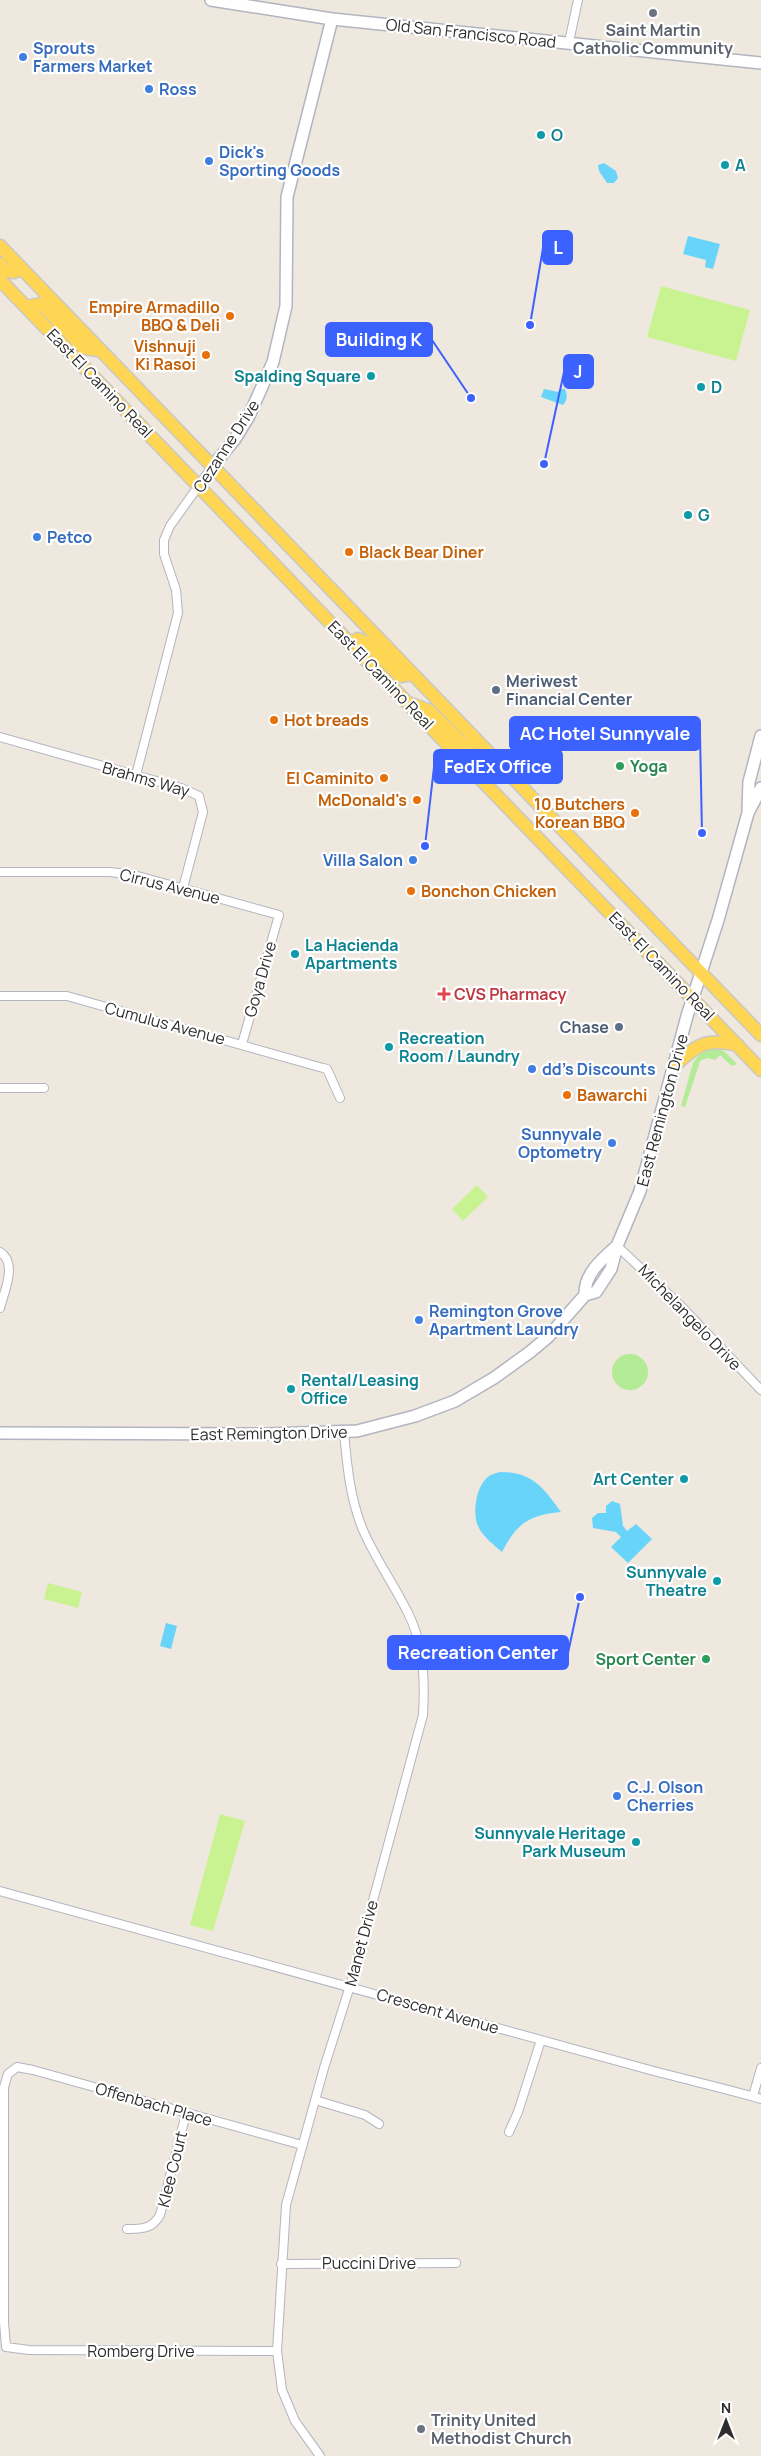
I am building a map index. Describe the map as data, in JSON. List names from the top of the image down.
{
  "streets": {
    "main road": [
      "Old San Francisco Road",
      "East El Camino Real",
      "Cezanne Drive",
      "East Remington Drive"
    ],
    "street": [
      "Brahms Way",
      "Cirrus Avenue",
      "Goya Drive",
      "Cumulus Avenue",
      "Michelangelo Drive",
      "Manet Drive",
      "Crescent Avenue",
      "Offenbach Place",
      "Klee Court",
      "Puccini Drive",
      "Romberg Drive"
    ]
  },
  "crossings": [
    ["Old San Francisco Road", "Cezanne Drive"],
    ["East El Camino Real", "Cezanne Drive"],
    ["East El Camino Real", "East Remington Drive"],
    ["Cezanne Drive", "Brahms Way"],
    ["Brahms Way", "Cirrus Avenue"],
    ["Cirrus Avenue", "Goya Drive"],
    ["Goya Drive", "Cumulus Avenue"],
    ["East Remington Drive", "Michelangelo Drive"],
    ["East Remington Drive", "Manet Drive"],
    ["Manet Drive", "Crescent Avenue"],
    ["Manet Drive", "Offenbach Place"],
    ["Manet Drive", "Puccini Drive"],
    ["Manet Drive", "Romberg Drive"],
    ["Offenbach Place", "Klee Court"],
    ["Offenbach Place", "Romberg Drive"]
  ],
  "places": {
    "other": [
      "Saint Martin Catholic Community",
      "Sprouts Farmers Market",
      "Ross",
      "O",
      "Dick's Sporting Goods",
      "A",
      "Empire Armadillo BBQ & Deli",
      "L",
      "Vishnuji Ki Rasoi",
      "Spalding Square",
      "D",
      "Building K",
      "J",
      "G",
      "Petco",
      "Black Bear Diner",
      "Meriwest Financial Center",
      "Hot breads",
      "Yoga",
      "El Caminito",
      "McDonald's",
      "10 Butchers Korean BBQ",
      "AC Hotel Sunnyvale",
      "FedEx Office",
      "Villa Salon",
      "Bonchon Chicken",
      "La Hacienda Apartments",
      "Chase",
      "Recreation Room / Laundry",
      "dd's Discounts",
      "Bawarchi",
      "Sunnyvale Optometry",
      "Remington Grove Apartment Laundry",
      "Rental/Leasing Office",
      "Art Center",
      "Sunnyvale Theatre",
      "Recreation Center",
      "Sport Center",
      "C.J. Olson Cherries",
      "Sunnyvale Heritage Park Museum",
      "Trinity United Methodist Church"
    ],
    "health": ["CVS Pharmacy"]
  },
  "north": "top"
}
